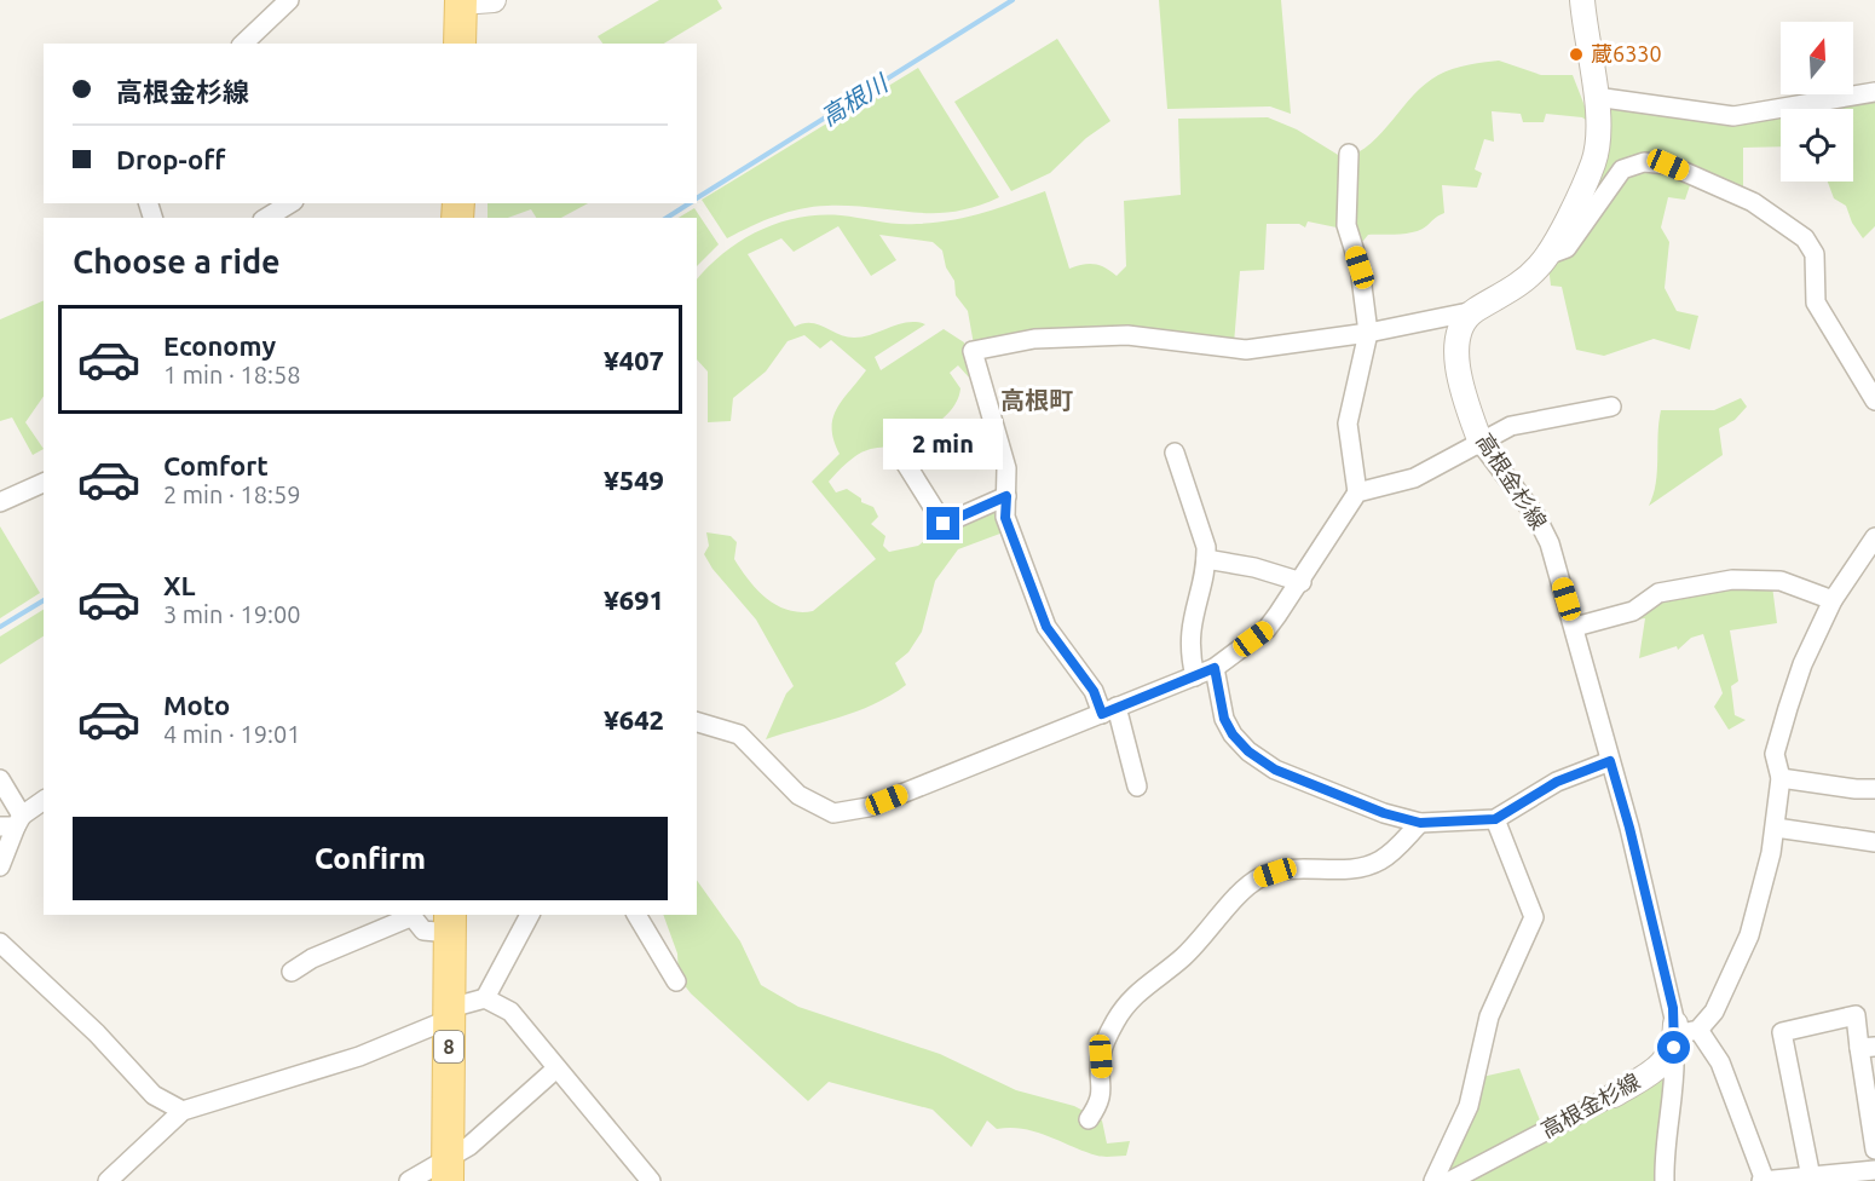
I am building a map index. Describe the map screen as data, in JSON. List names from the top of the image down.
{
  "streets": {
    "main road": ["8"],
    "street": ["高根金杉線"]
  },
  "districts": ["高根町"],
  "water": ["高根川"],
  "places": ["蔵6330"],
  "north": "top",
  "page": {
    "banner": ["高根金杉線", "Drop-off"],
    "heading": "Choose a ride",
    "list": [
      {
        "name": "Economy",
        "note": "1 min · 18:58",
        "value": "¥407"
      },
      {
        "name": "Comfort",
        "note": "2 min · 18:59",
        "value": "¥549"
      },
      {
        "name": "XL",
        "note": "3 min · 19:00",
        "value": "¥691"
      },
      {
        "name": "Moto",
        "note": "4 min · 19:01",
        "value": "¥642"
      }
    ],
    "bubble": "2 min",
    "buttons": "Confirm"
  }
}
